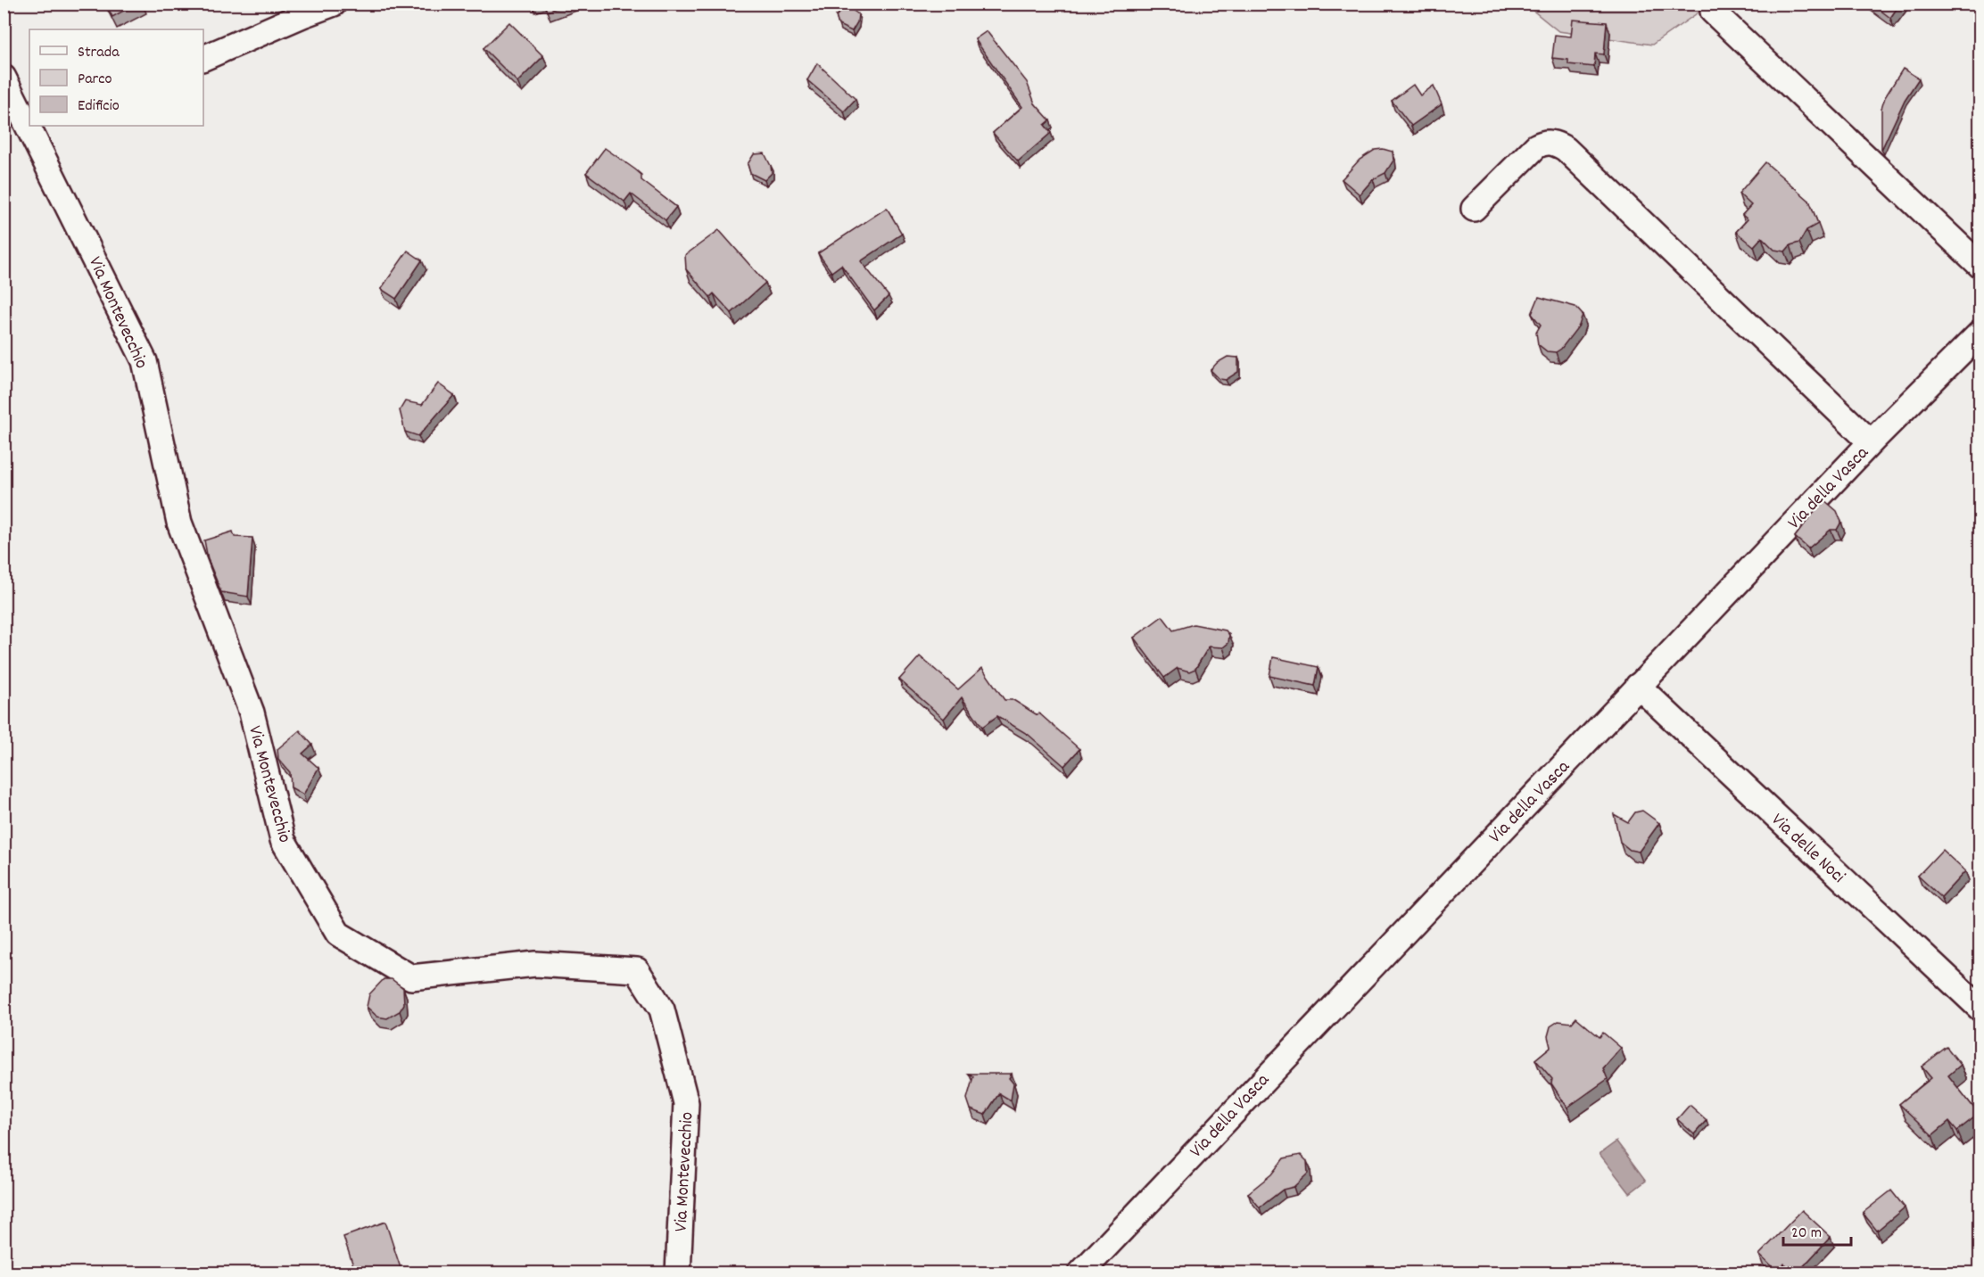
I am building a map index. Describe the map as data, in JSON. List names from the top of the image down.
{
  "streets": {
    "street": ["Via Montevecchio", "Via della Vasca", "Via delle Noci"]
  },
  "crossings": [
    ["Via della Vasca", "Via delle Noci"]
  ],
  "legend": ["Strada", "Parco", "Edificio"],
  "scale_bar": "20 m"
}
